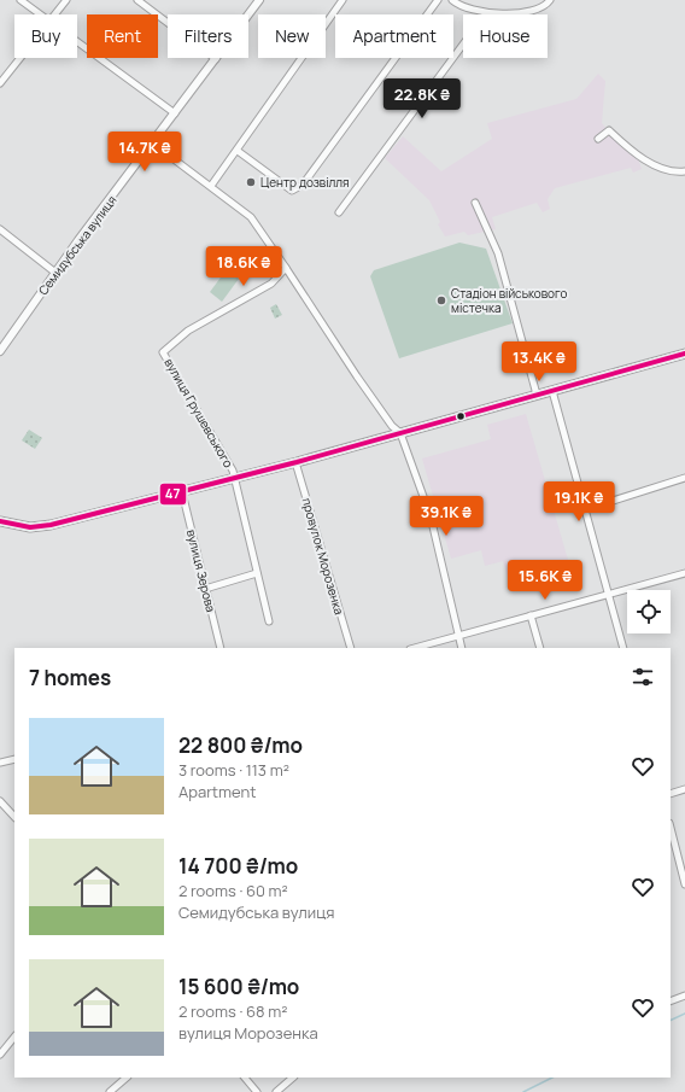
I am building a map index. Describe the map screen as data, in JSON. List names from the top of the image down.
{
  "streets": {
    "street": [
      "Семидубська вулиця",
      "вулиця Грушевського",
      "провулок Морозенка",
      "вулиця Зерова"
    ]
  },
  "places": ["Центр дозвілля", "Стадіон військового містечка"],
  "lines": ["transit line 47"],
  "page": {
    "chip": [
      "Buy",
      "Rent",
      "Filters",
      "New",
      "Apartment",
      "House"
    ],
    "price": [
      "22.8K ₴",
      "14.7K ₴",
      "18.6K ₴",
      "13.4K ₴",
      "19.1K ₴",
      "39.1K ₴",
      "15.6K ₴"
    ],
    "heading": "7 homes",
    "list": [
      {
        "name": "22 800 ₴/mo",
        "note": "3 rooms · 113 m² · Apartment"
      },
      {
        "name": "14 700 ₴/mo",
        "note": "2 rooms · 60 m² · Семидубська вулиця"
      },
      {
        "name": "15 600 ₴/mo",
        "note": "2 rooms · 68 m² · вулиця Морозенка"
      }
    ]
  }
}
